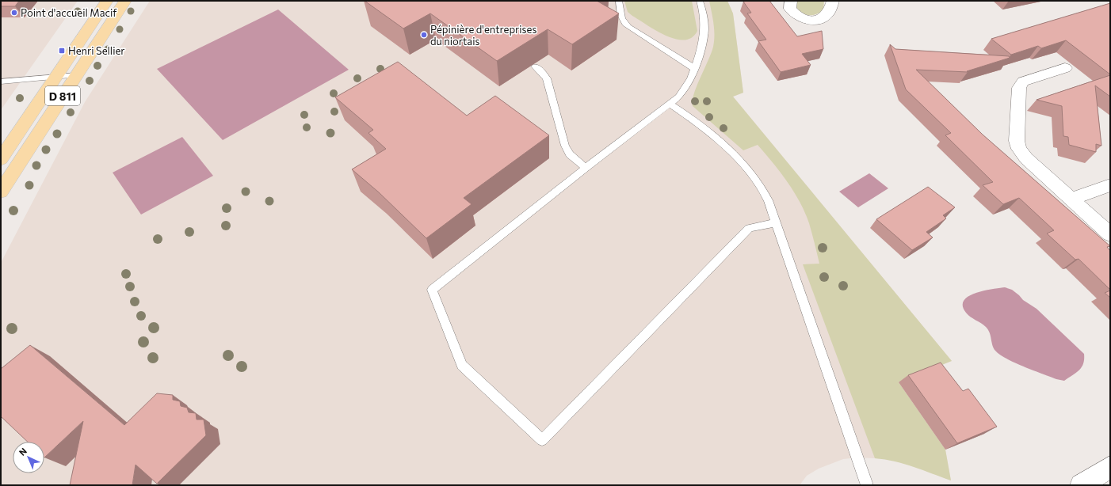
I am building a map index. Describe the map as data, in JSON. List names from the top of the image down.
{
  "streets": {
    "main road": ["D 811"]
  },
  "places": {
    "other": ["Point d'accueil Macif", "Pépinière d'entreprises du niortais"],
    "transit": ["Henri Sellier"]
  },
  "north": "top left"
}
